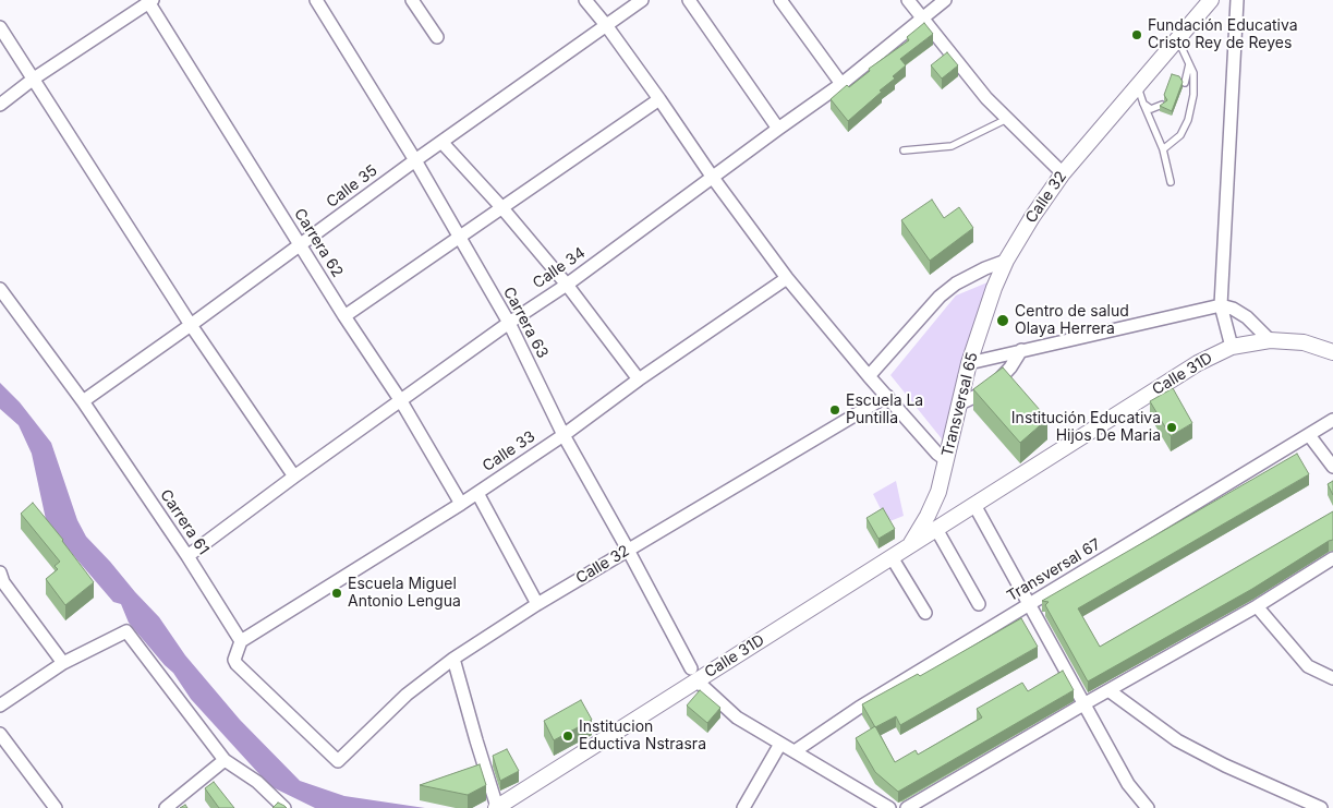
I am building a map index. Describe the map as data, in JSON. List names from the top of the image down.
{
  "streets": {
    "street": [
      "Calle 35",
      "Calle 32",
      "Carrera 62",
      "Calle 34",
      "Carrera 63",
      "Calle 31D",
      "Transversal 65",
      "Calle 33",
      "Carrera 61",
      "Transversal 67"
    ]
  },
  "crossings": [
    ["Calle 35", "Carrera 62"],
    ["Calle 35", "Carrera 63"],
    ["Calle 35", "Carrera 61"],
    ["Calle 32", "Carrera 63"],
    ["Calle 32", "Transversal 65"],
    ["Calle 32", "Calle 33"],
    ["Calle 32", "Carrera 61"],
    ["Carrera 62", "Calle 34"],
    ["Carrera 62", "Calle 33"],
    ["Calle 34", "Carrera 63"],
    ["Calle 34", "Carrera 61"],
    ["Carrera 63", "Calle 31D"],
    ["Carrera 63", "Calle 33"],
    ["Carrera 63", "Transversal 67"],
    ["Calle 31D", "Transversal 65"],
    ["Calle 33", "Carrera 61"]
  ],
  "places": [
    "Fundación Educativa Cristo Rey de Reyes",
    "Centro de salud Olaya Herrera",
    "Escuela La Puntilla",
    "Institución Educativa Hijos De Maria",
    "Escuela Miguel Antonio Lengua",
    "Institucion Eductiva Nstrasra"
  ]
}
